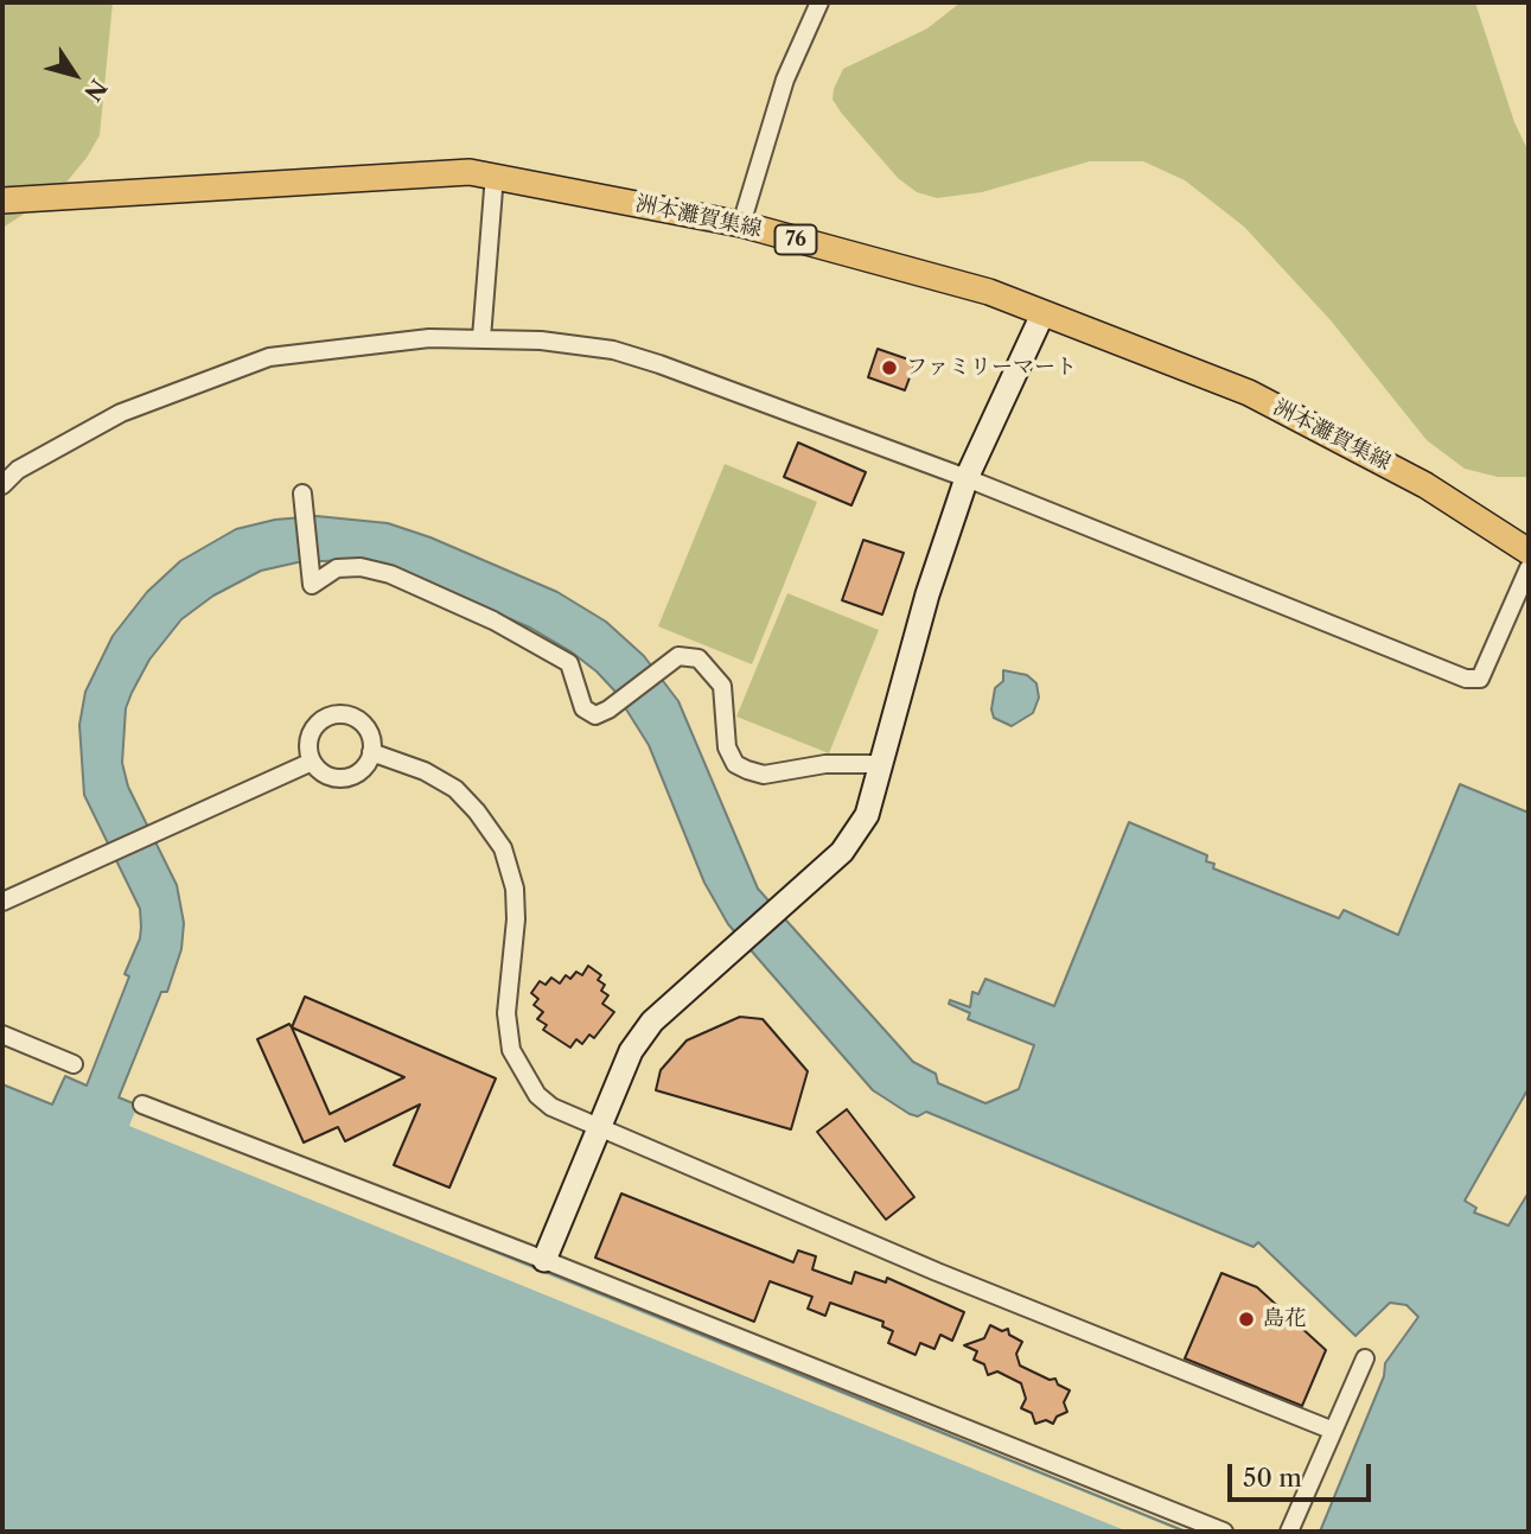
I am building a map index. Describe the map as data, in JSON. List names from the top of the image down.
{
  "streets": {
    "main road": ["洲本灘賀集線", "76"]
  },
  "places": ["ファミリーマート", "島花"],
  "scale_bar": "50 m",
  "north": "bottom right"
}
